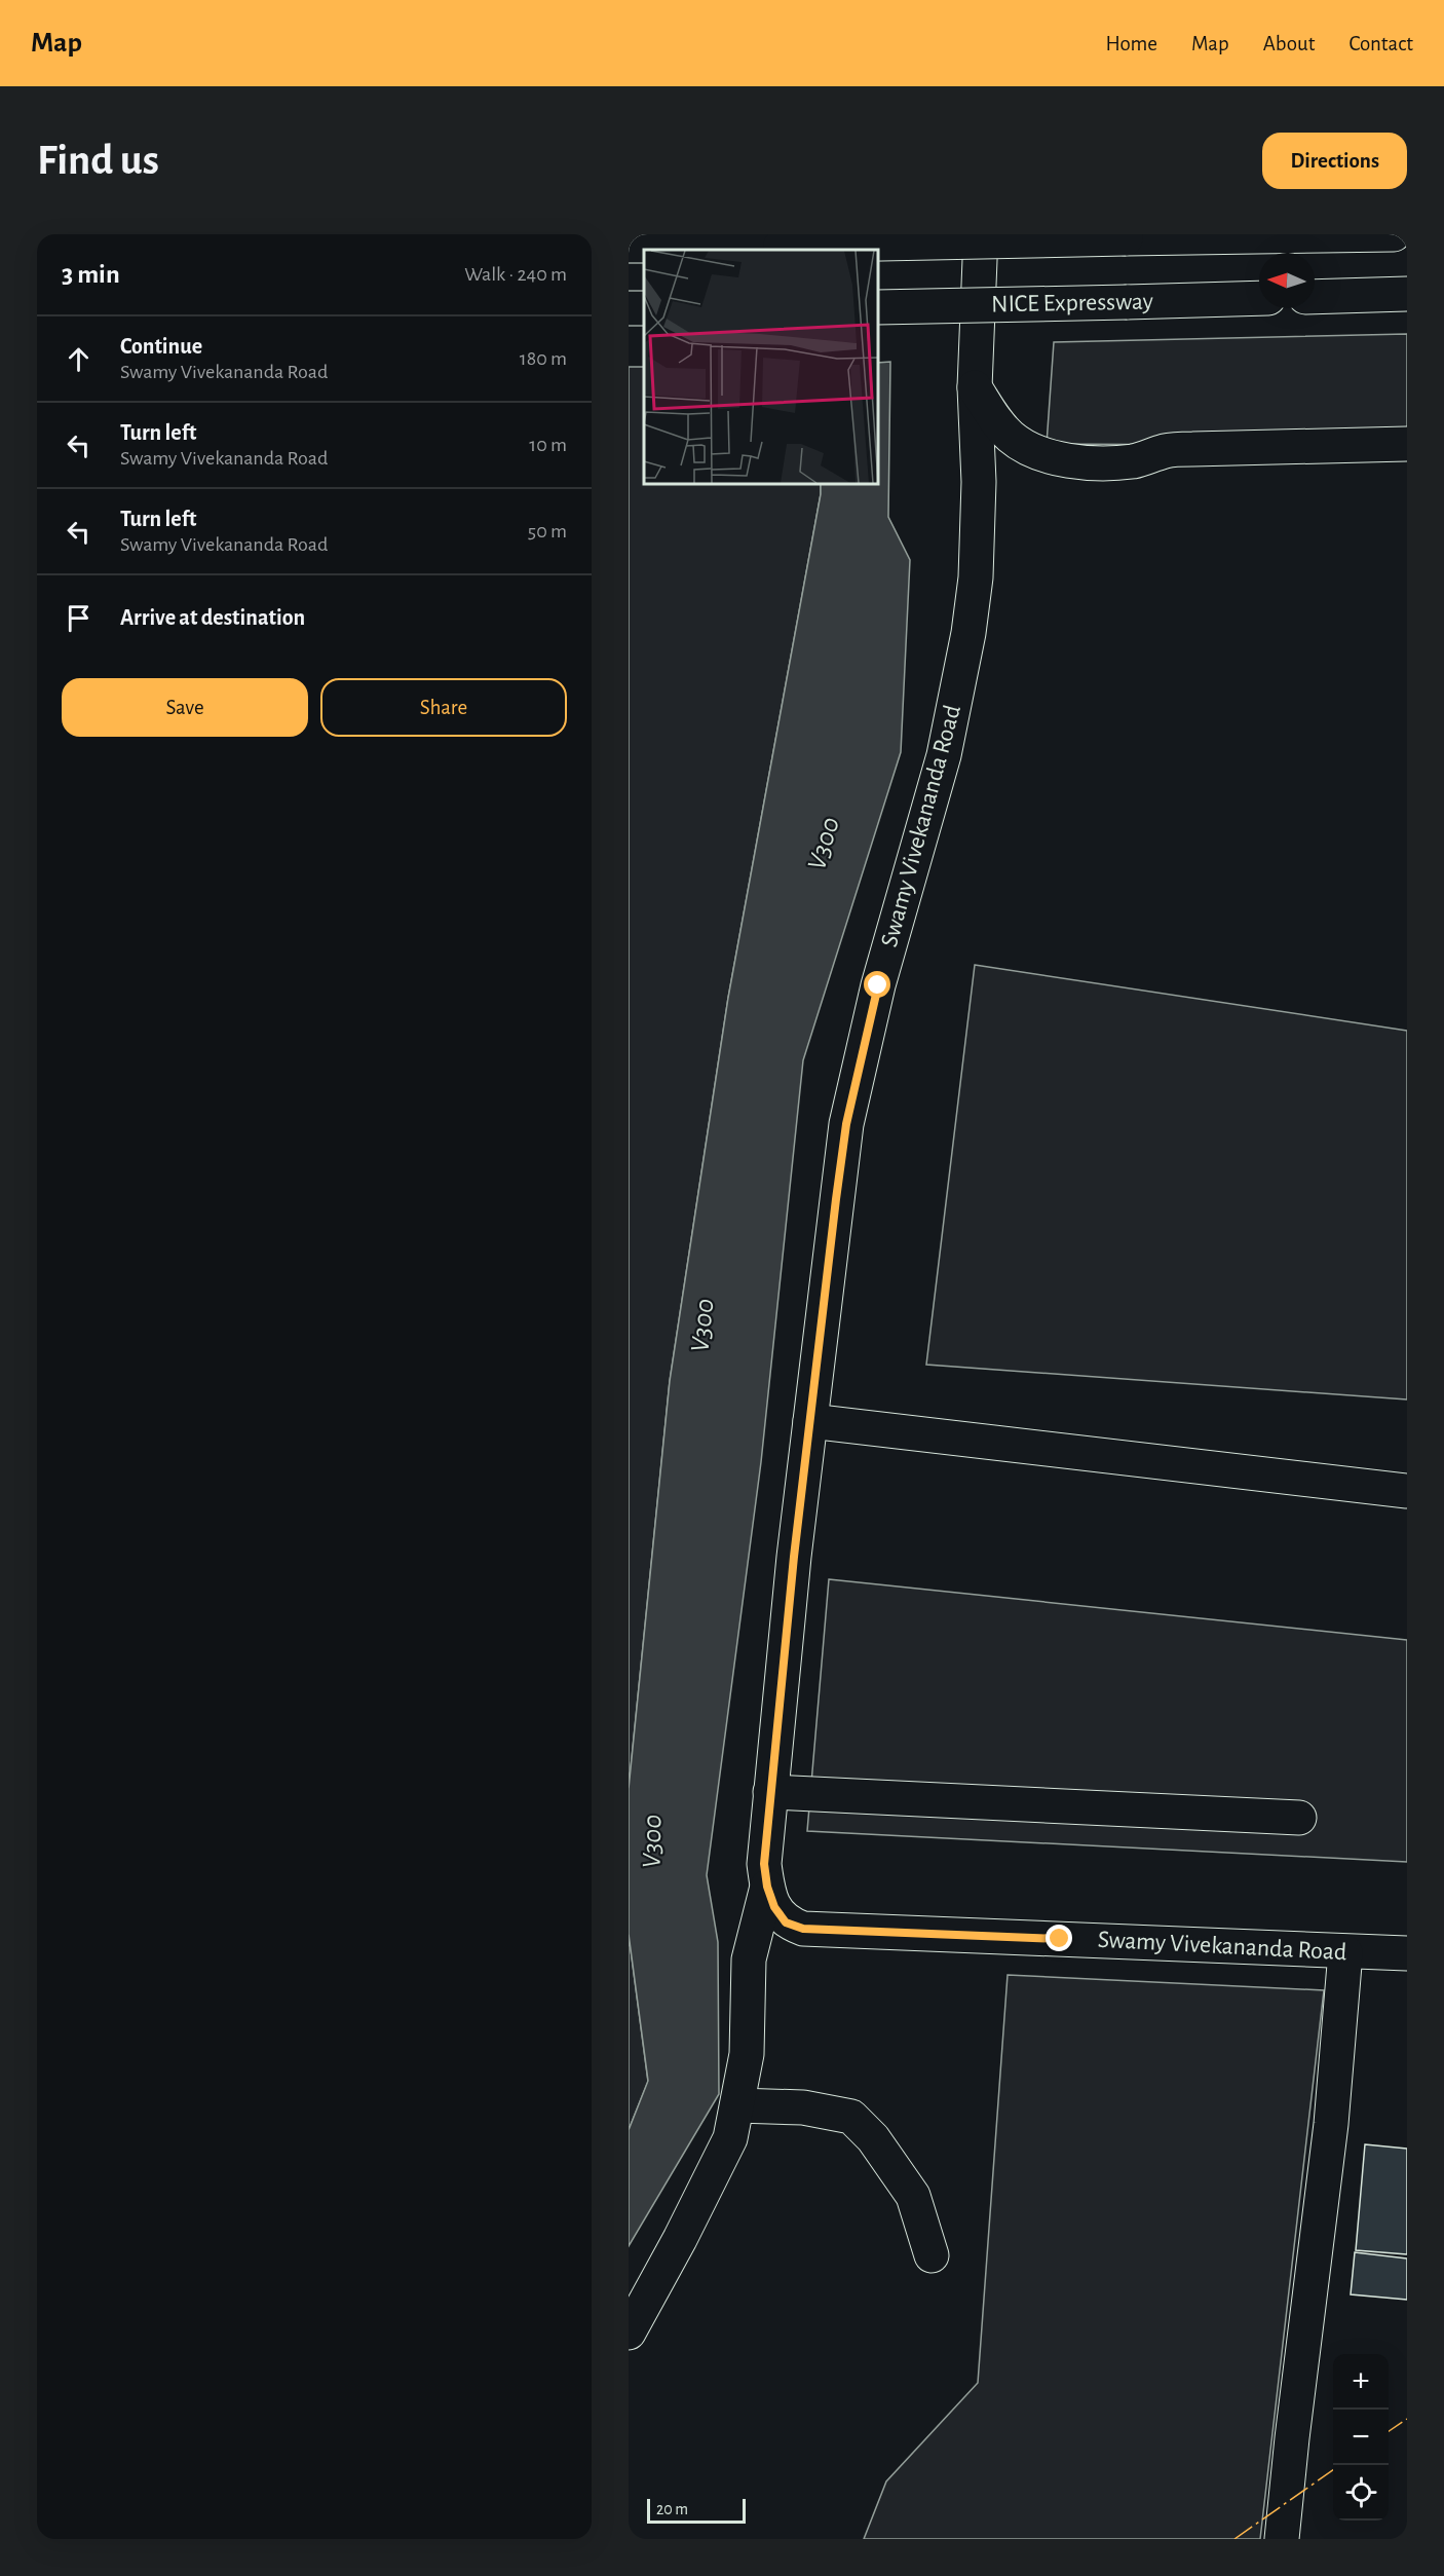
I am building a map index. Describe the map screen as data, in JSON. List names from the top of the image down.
{
  "streets": {
    "main road": ["NICE Expressway", "Swamy Vivekananda Road"]
  },
  "water": ["V300"],
  "scale_bar": "20 m",
  "north": "left",
  "page": {
    "header": "Map",
    "nav": [
      "Home",
      "Map",
      "About",
      "Contact"
    ],
    "buttons": [
      "Directions",
      ["Save", "Share"]
    ],
    "title": "Find us",
    "heading": ["3 min", "Walk · 240 m"],
    "list": [
      ["Continue", "Swamy Vivekananda Road", "180 m"],
      ["Turn left", "Swamy Vivekananda Road", "10 m"],
      ["Turn left", "Swamy Vivekananda Road", "50 m"],
      "Arrive at destination"
    ],
    "map_buttons": ["+", "−"],
    "scale": "20 m"
  }
}
